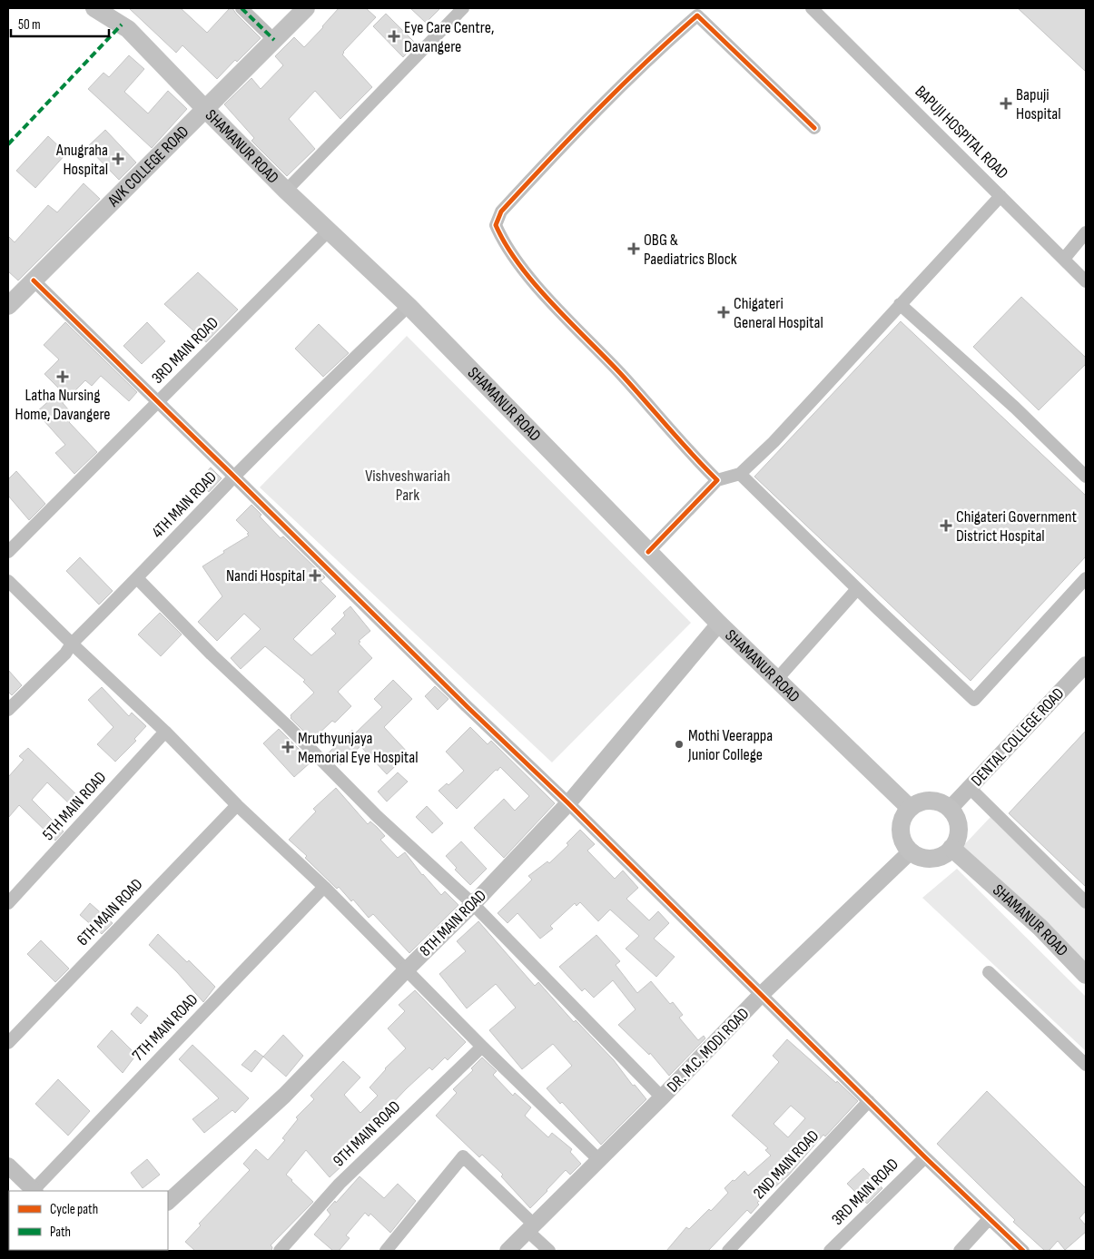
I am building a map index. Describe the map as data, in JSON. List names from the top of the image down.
{
  "streets": {
    "main road": ["SHAMANUR ROAD", "AVK COLLEGE ROAD"],
    "street": [
      "BAPUJI HOSPITAL ROAD",
      "3RD MAIN ROAD",
      "4TH MAIN ROAD",
      "DENTAL COLLEGE ROAD",
      "5TH MAIN ROAD",
      "6TH MAIN ROAD",
      "8TH MAIN ROAD",
      "7TH MAIN ROAD",
      "DR. M.C. MODI ROAD",
      "9TH MAIN ROAD",
      "2ND MAIN ROAD"
    ]
  },
  "crossings": [
    ["SHAMANUR ROAD", "AVK COLLEGE ROAD"],
    ["SHAMANUR ROAD", "3RD MAIN ROAD"],
    ["SHAMANUR ROAD", "4TH MAIN ROAD"],
    ["SHAMANUR ROAD", "DENTAL COLLEGE ROAD"],
    ["SHAMANUR ROAD", "8TH MAIN ROAD"],
    ["SHAMANUR ROAD", "DR. M.C. MODI ROAD"],
    ["DENTAL COLLEGE ROAD", "DR. M.C. MODI ROAD"]
  ],
  "parks": ["Vishveshwariah Park"],
  "places": {
    "health": [
      "Eye Care Centre, Davangere",
      "Bapuji Hospital",
      "Anugraha Hospital",
      "OBG & Paediatrics Block",
      "Chigateri General Hospital",
      "Latha Nursing Home, Davangere",
      "Chigateri Government District Hospital",
      "Nandi Hospital",
      "Mruthyunjaya Memorial Eye Hospital"
    ],
    "other": ["Mothi Veerappa Junior College"]
  },
  "legend": ["Cycle path", "Path"],
  "scale_bar": "50 m"
}
